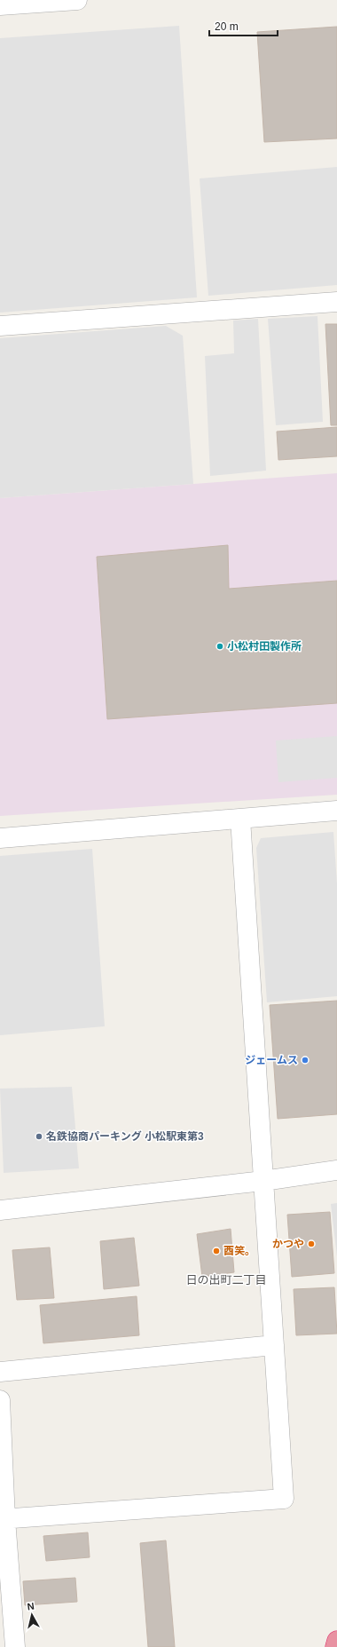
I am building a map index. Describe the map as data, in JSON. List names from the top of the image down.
{
  "districts": ["日の出町二丁目"],
  "places": [
    "小松村田製作所",
    "ジェームス",
    "名鉄協商パーキング 小松駅東第3",
    "かつや",
    "酉笑。"
  ],
  "scale_bar": "20 m",
  "north": "top"
}
